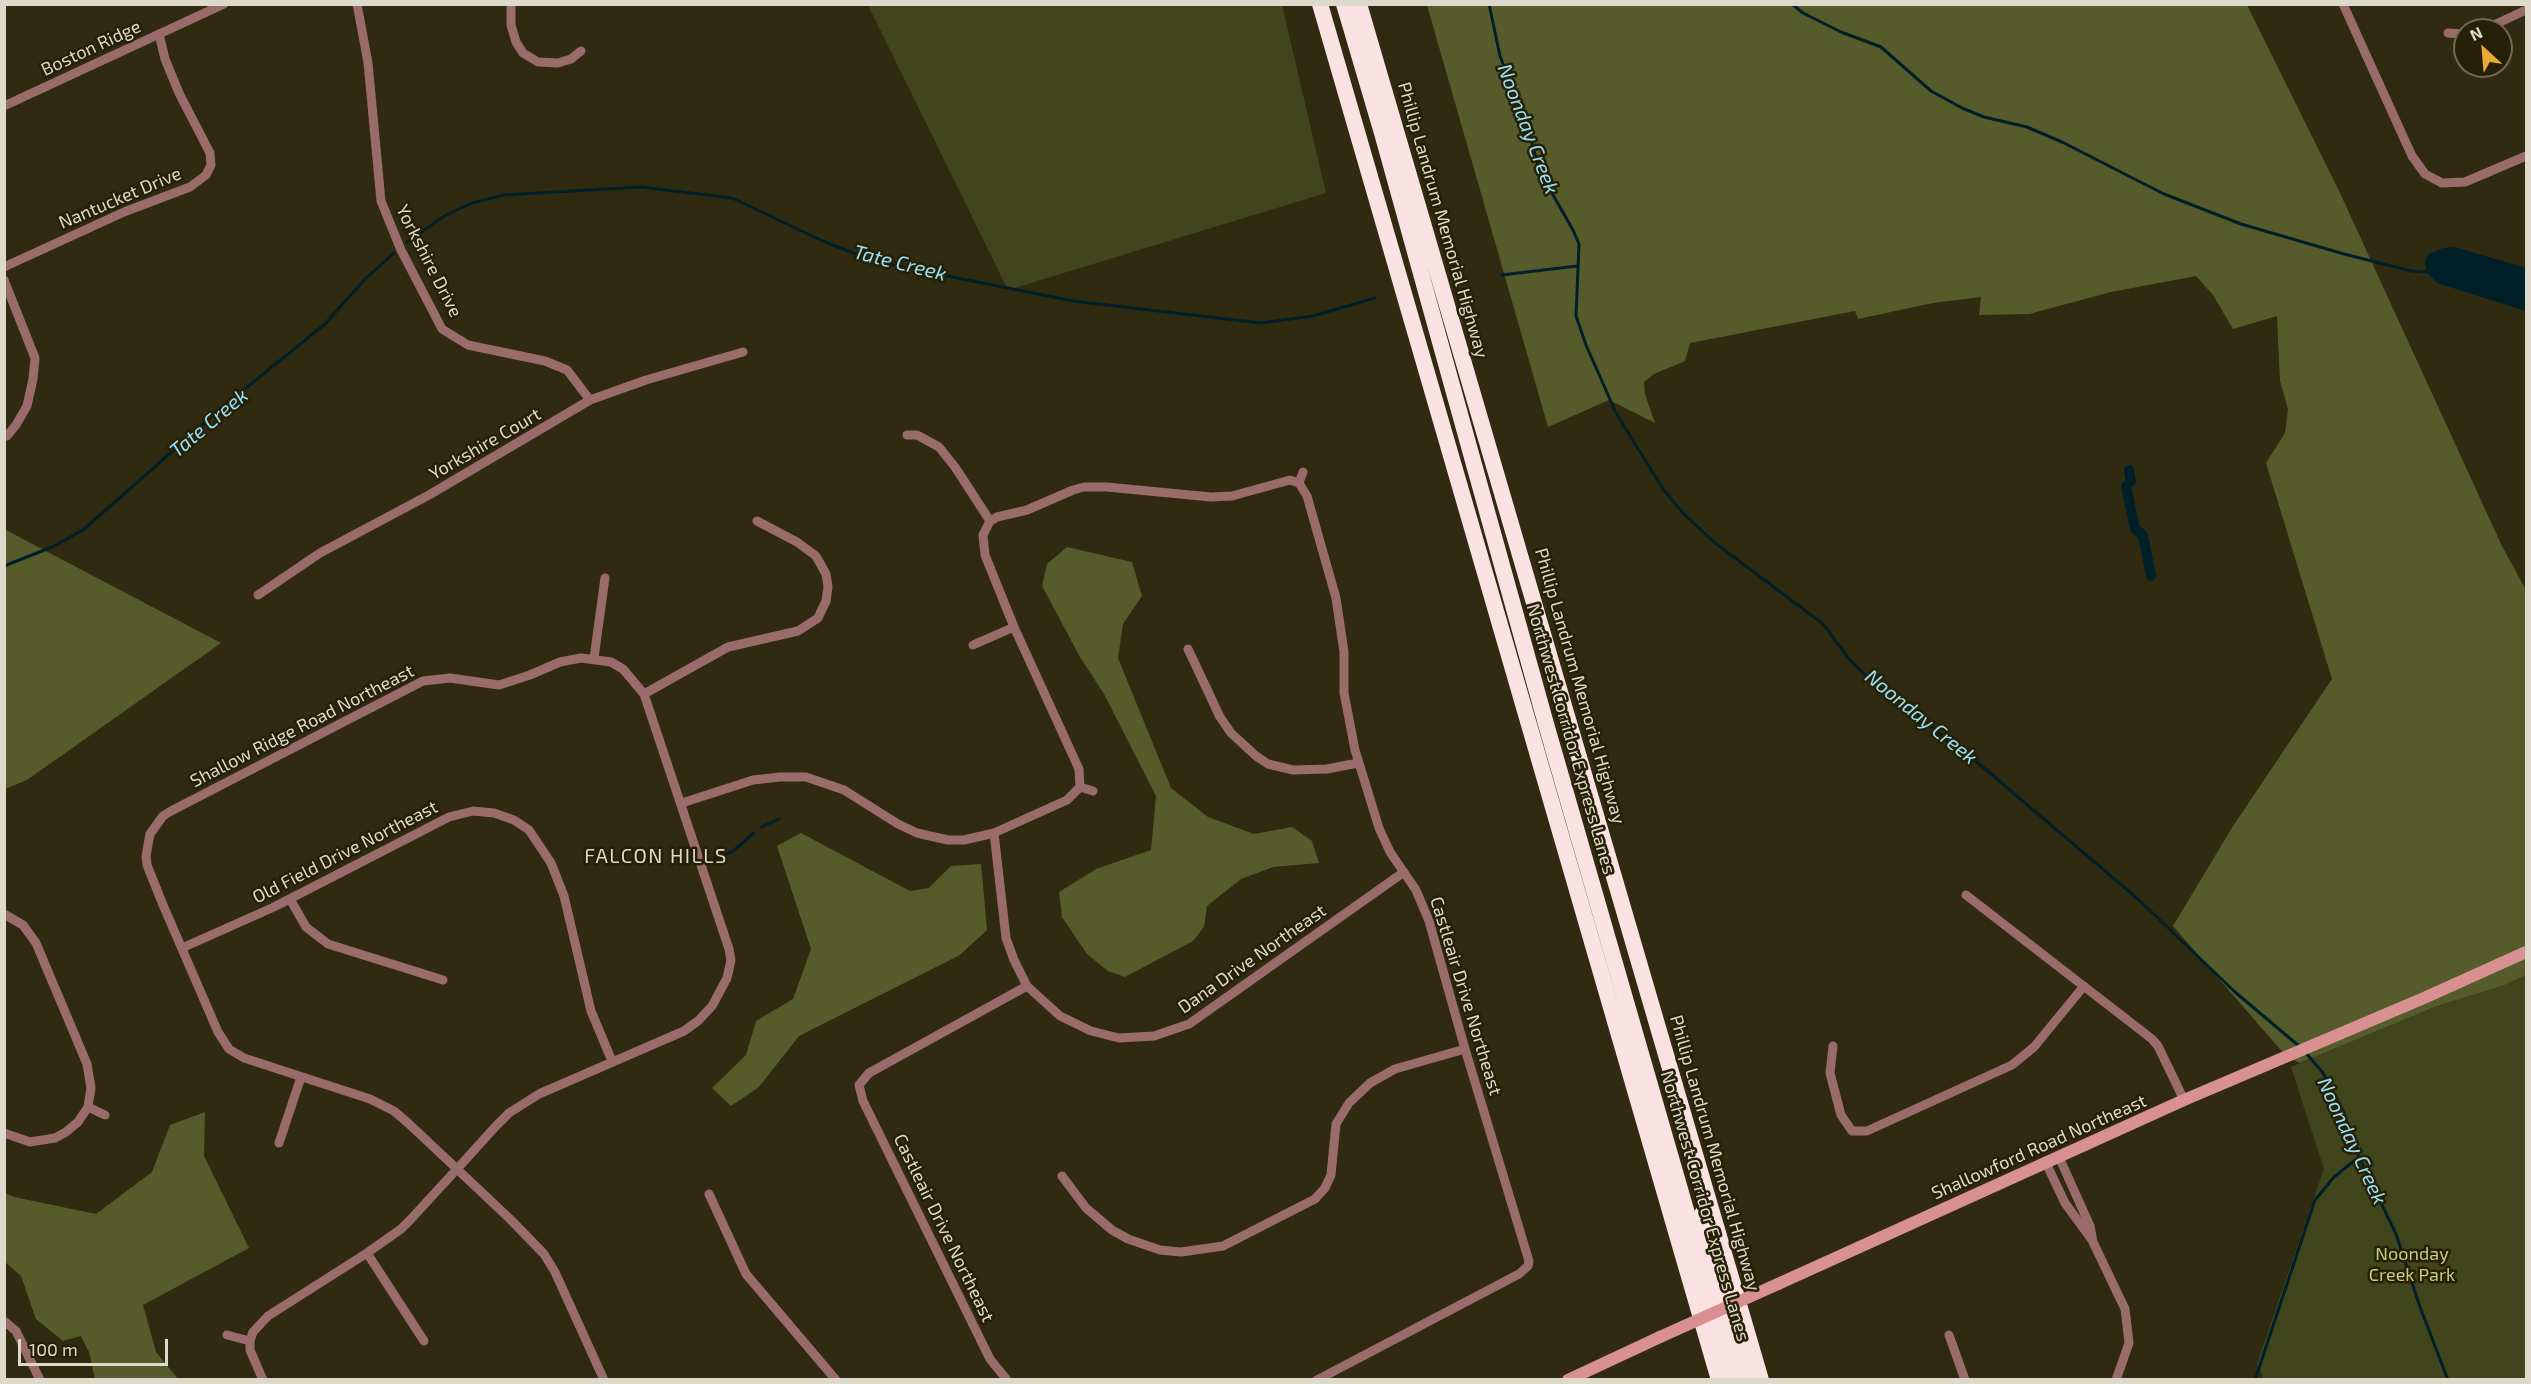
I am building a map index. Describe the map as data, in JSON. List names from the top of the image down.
{
  "streets": {
    "highway": ["Phillip Landrum Memorial Highway", "Northwest Corridor Express Lanes"],
    "street": [
      "Boston Ridge",
      "Nantucket Drive",
      "Yorkshire Drive",
      "Yorkshire Court",
      "Shallow Ridge Road Northeast",
      "Old Field Drive Northeast",
      "Dana Drive Northeast",
      "Castleair Drive Northeast",
      "Shallowford Road Northeast"
    ]
  },
  "crossings": [
    ["Boston Ridge", "Nantucket Drive"],
    ["Yorkshire Drive", "Yorkshire Court"],
    ["Shallow Ridge Road Northeast", "Old Field Drive Northeast"],
    ["Dana Drive Northeast", "Castleair Drive Northeast"]
  ],
  "districts": ["FALCON HILLS"],
  "water": ["Noonday Creek", "Tate Creek"],
  "parks": ["Noonday Creek Park"],
  "scale_bar": "100 m",
  "north": "top left"
}
